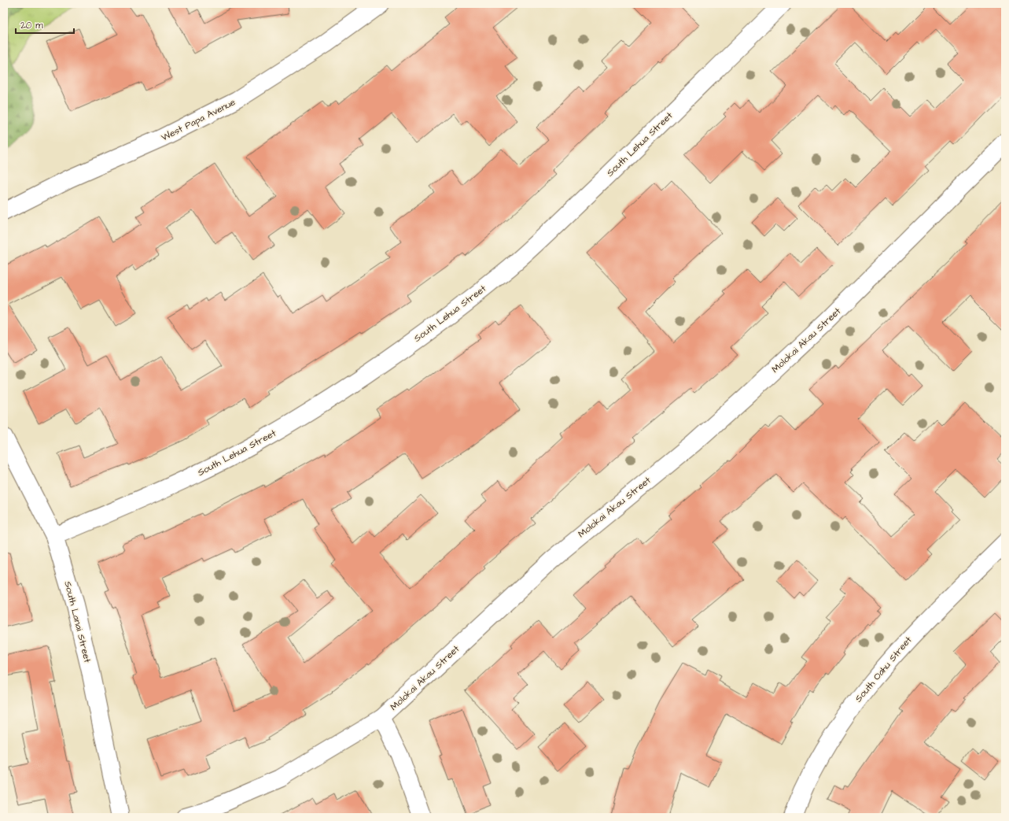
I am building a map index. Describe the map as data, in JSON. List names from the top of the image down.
{
  "streets": {
    "street": [
      "West Papa Avenue",
      "South Lehua Street",
      "Molokai Akau Street",
      "South Lanai Street",
      "South Oahu Street"
    ]
  },
  "crossings": [
    ["South Lehua Street", "South Lanai Street"]
  ],
  "scale_bar": "20 m"
}
